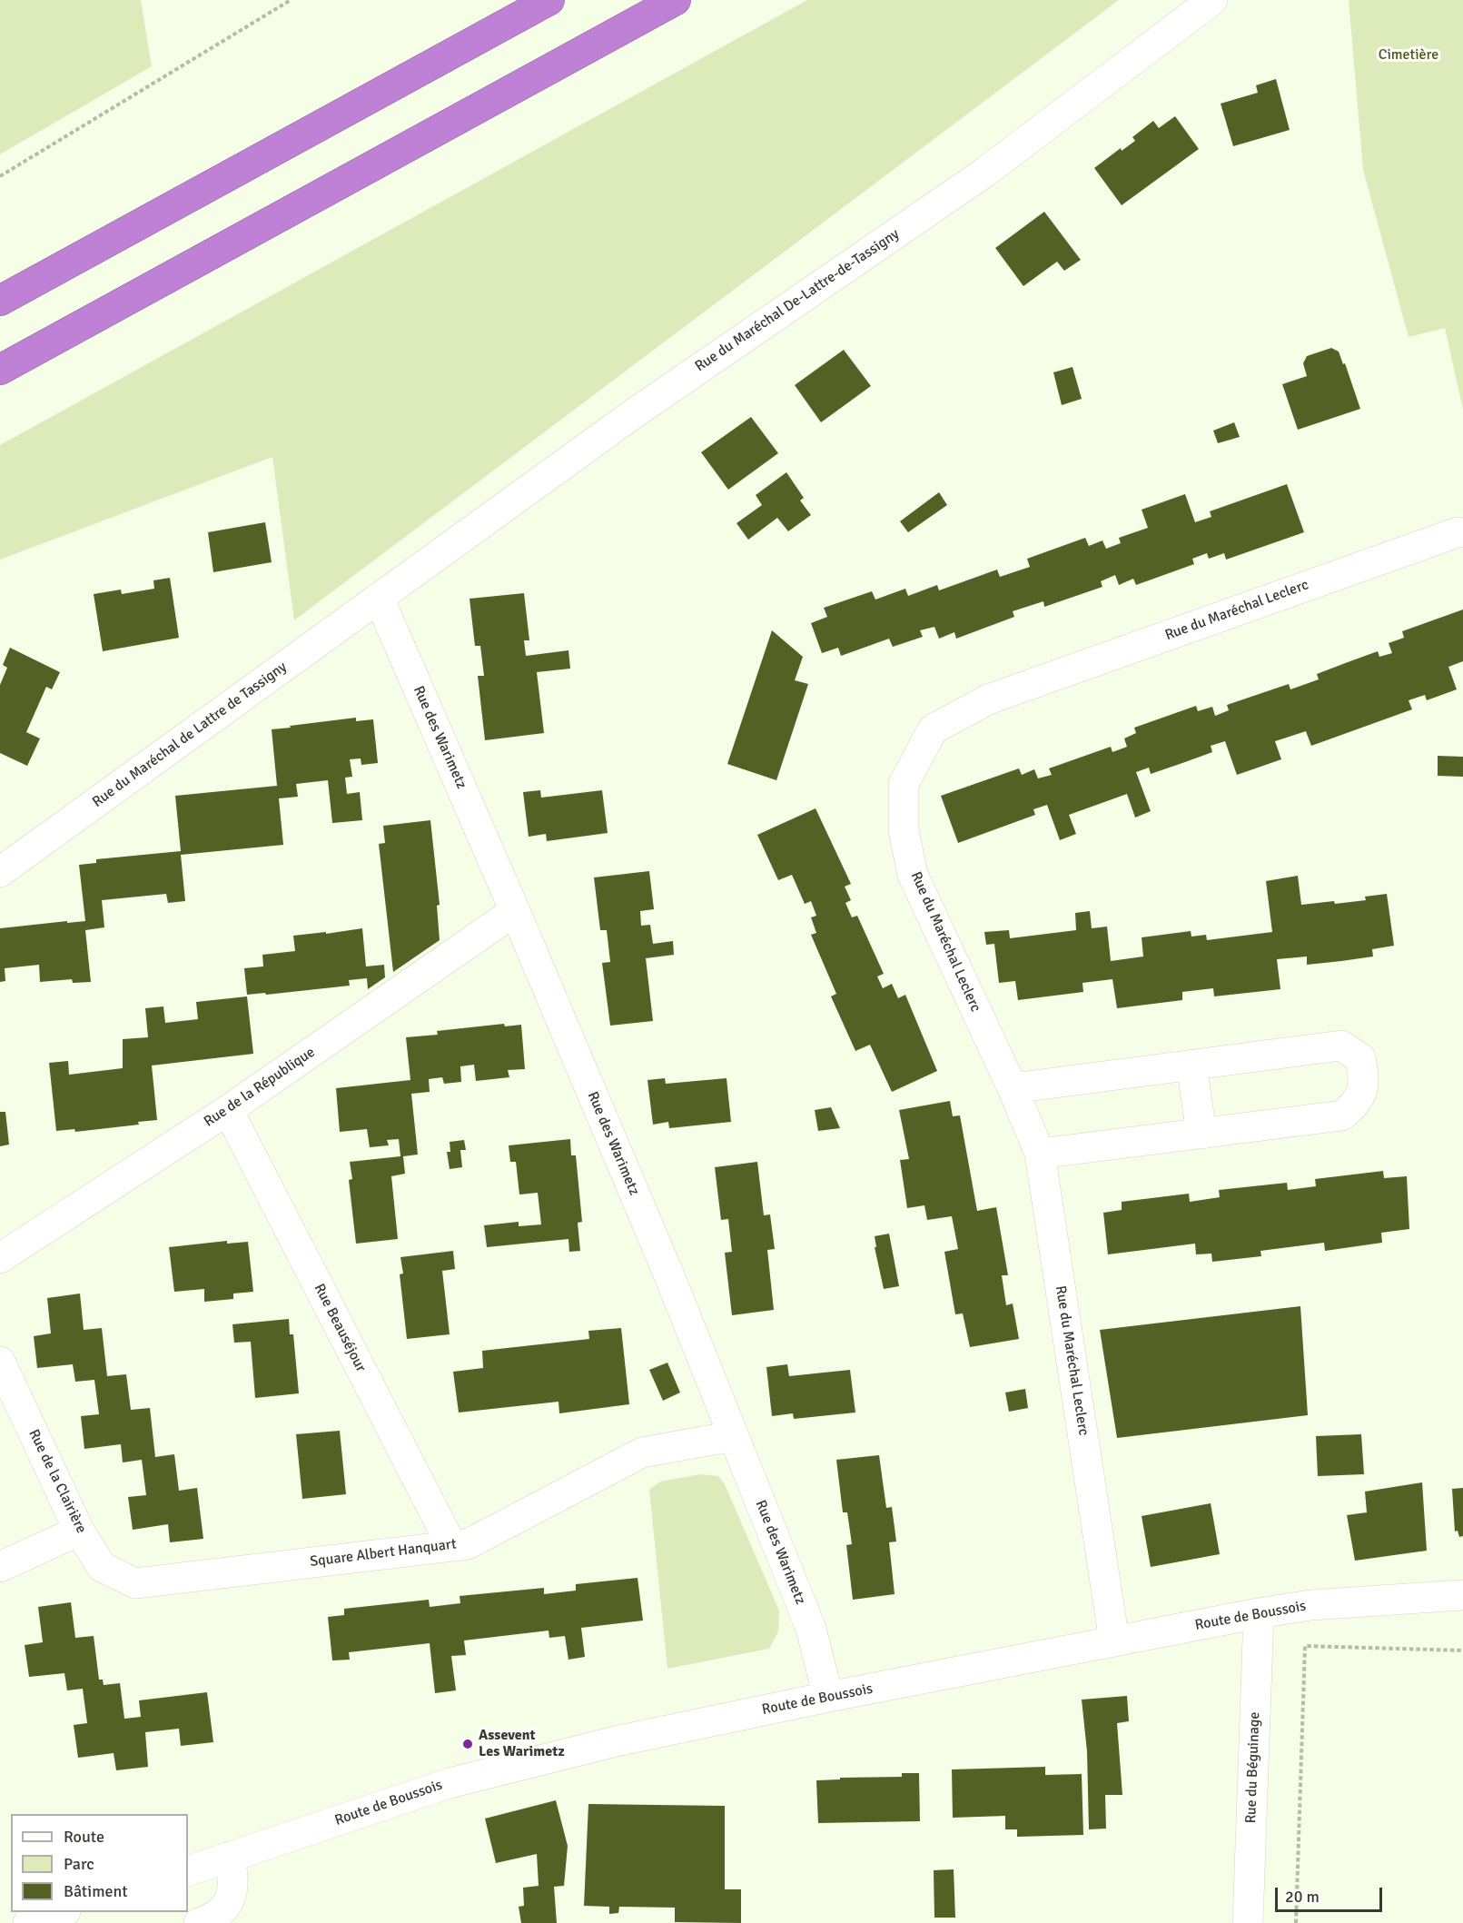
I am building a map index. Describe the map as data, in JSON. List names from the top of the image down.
{
  "streets": {
    "street": [
      "Rue du Maréchal De-Lattre-de-Tassigny",
      "Rue du Maréchal Leclerc",
      "Rue du Maréchal de Lattre de Tassigny",
      "Rue des Warimetz",
      "Rue de la République",
      "Rue Beauséjour",
      "Rue de la Clairière",
      "Square Albert Hanquart",
      "Route de Boussois",
      "Rue du Béguinage"
    ]
  },
  "crossings": [
    ["Rue du Maréchal De-Lattre-de-Tassigny", "Rue du Maréchal de Lattre de Tassigny"],
    ["Rue du Maréchal De-Lattre-de-Tassigny", "Rue des Warimetz"],
    ["Rue du Maréchal Leclerc", "Route de Boussois"],
    ["Rue du Maréchal de Lattre de Tassigny", "Rue des Warimetz"],
    ["Rue des Warimetz", "Rue de la République"],
    ["Rue des Warimetz", "Square Albert Hanquart"],
    ["Rue des Warimetz", "Route de Boussois"],
    ["Rue de la République", "Rue Beauséjour"],
    ["Rue Beauséjour", "Square Albert Hanquart"],
    ["Rue de la Clairière", "Square Albert Hanquart"],
    ["Route de Boussois", "Rue du Béguinage"]
  ],
  "parks": ["Cimetière"],
  "places": ["Assevent Les Warimetz"],
  "legend": ["Route", "Parc", "Bâtiment"],
  "scale_bar": "20 m"
}
